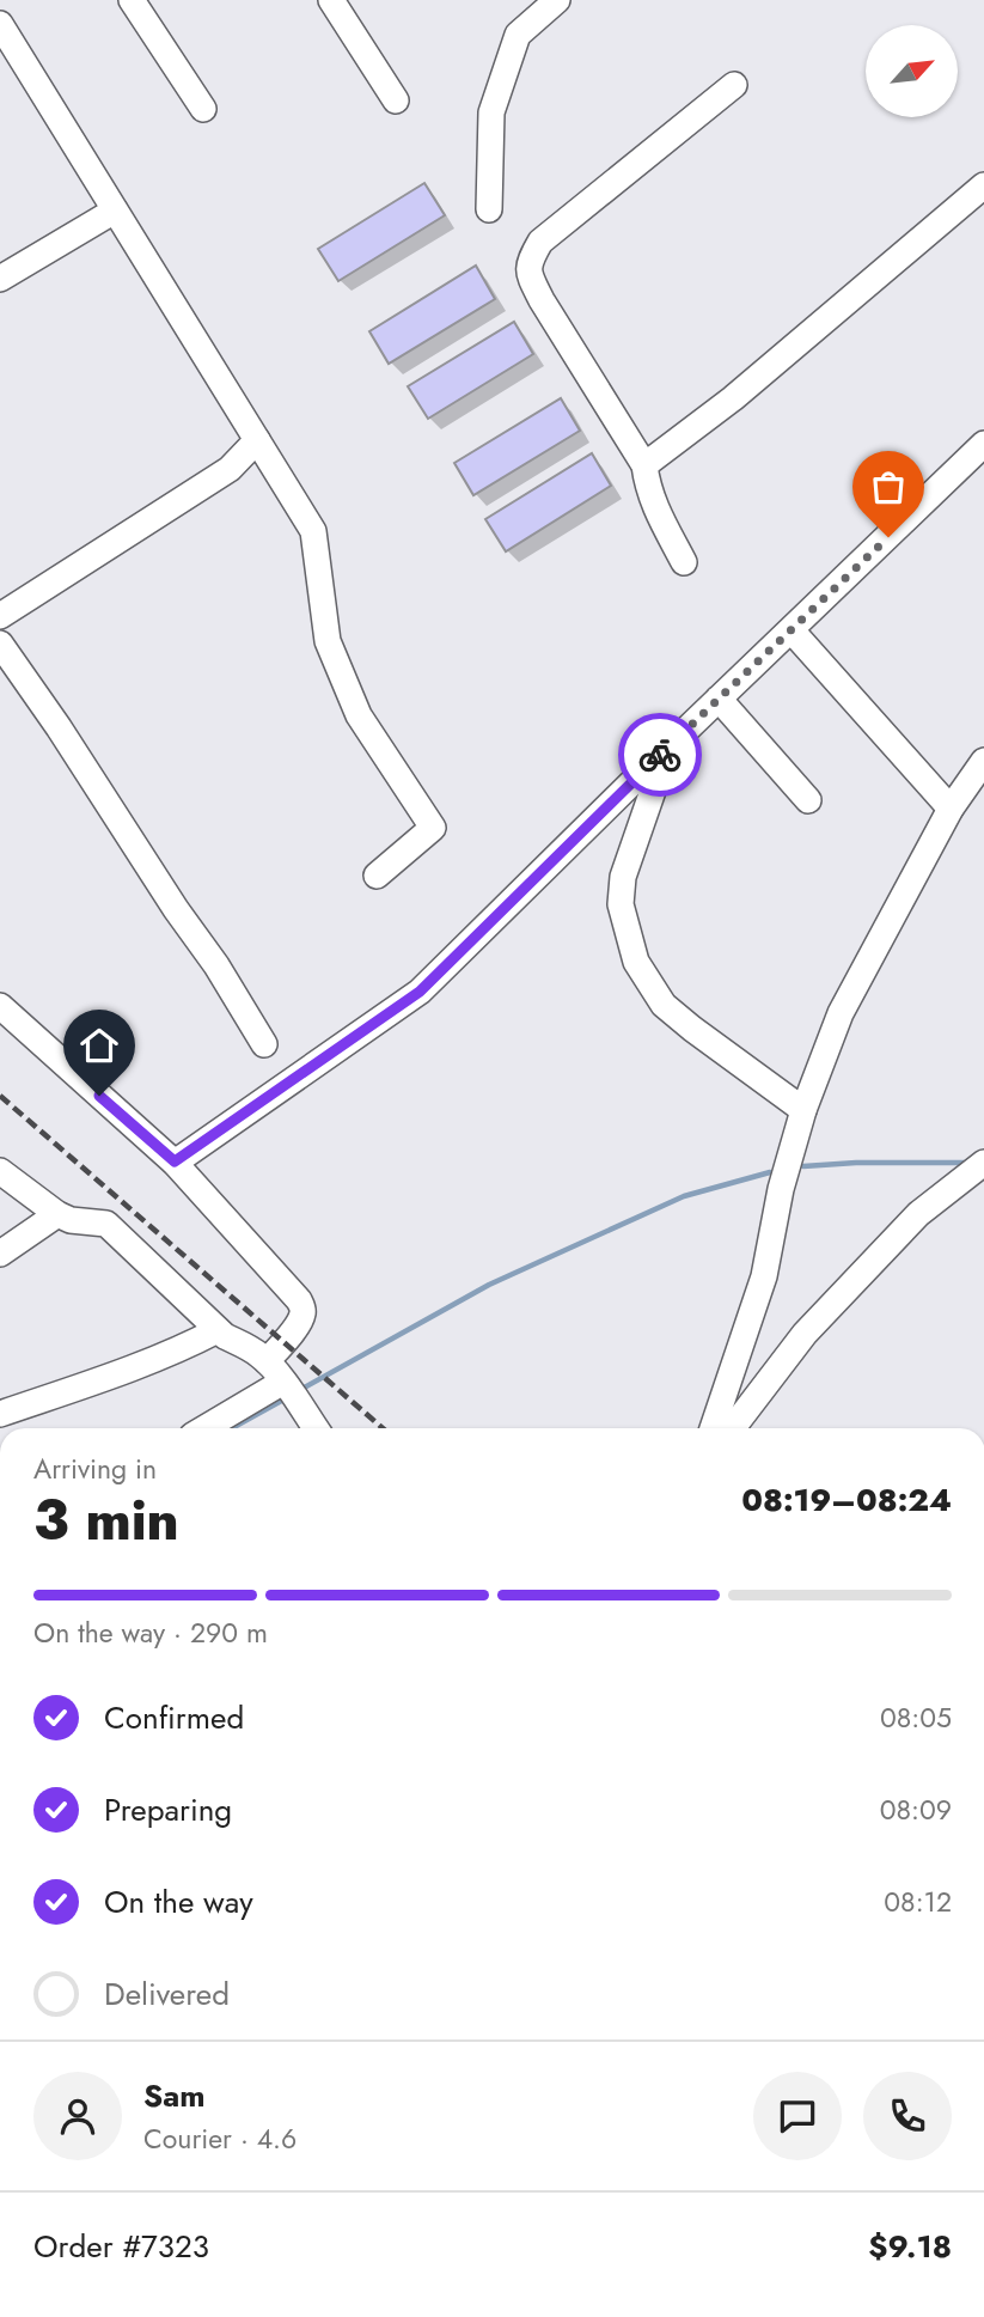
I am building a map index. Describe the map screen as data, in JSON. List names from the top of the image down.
{
  "north": "top right",
  "page": {
    "heading": ["3 min", "Arriving in", "08:19–08:24"],
    "panel": [
      "Sam",
      "Courier · 4.6",
      "Order #7323",
      "$9.18"
    ],
    "bar": "On the way · 290 m",
    "list": [
      ["Confirmed", "08:05"],
      ["Preparing", "08:09"],
      ["On the way", "08:12"],
      "Delivered"
    ]
  }
}
